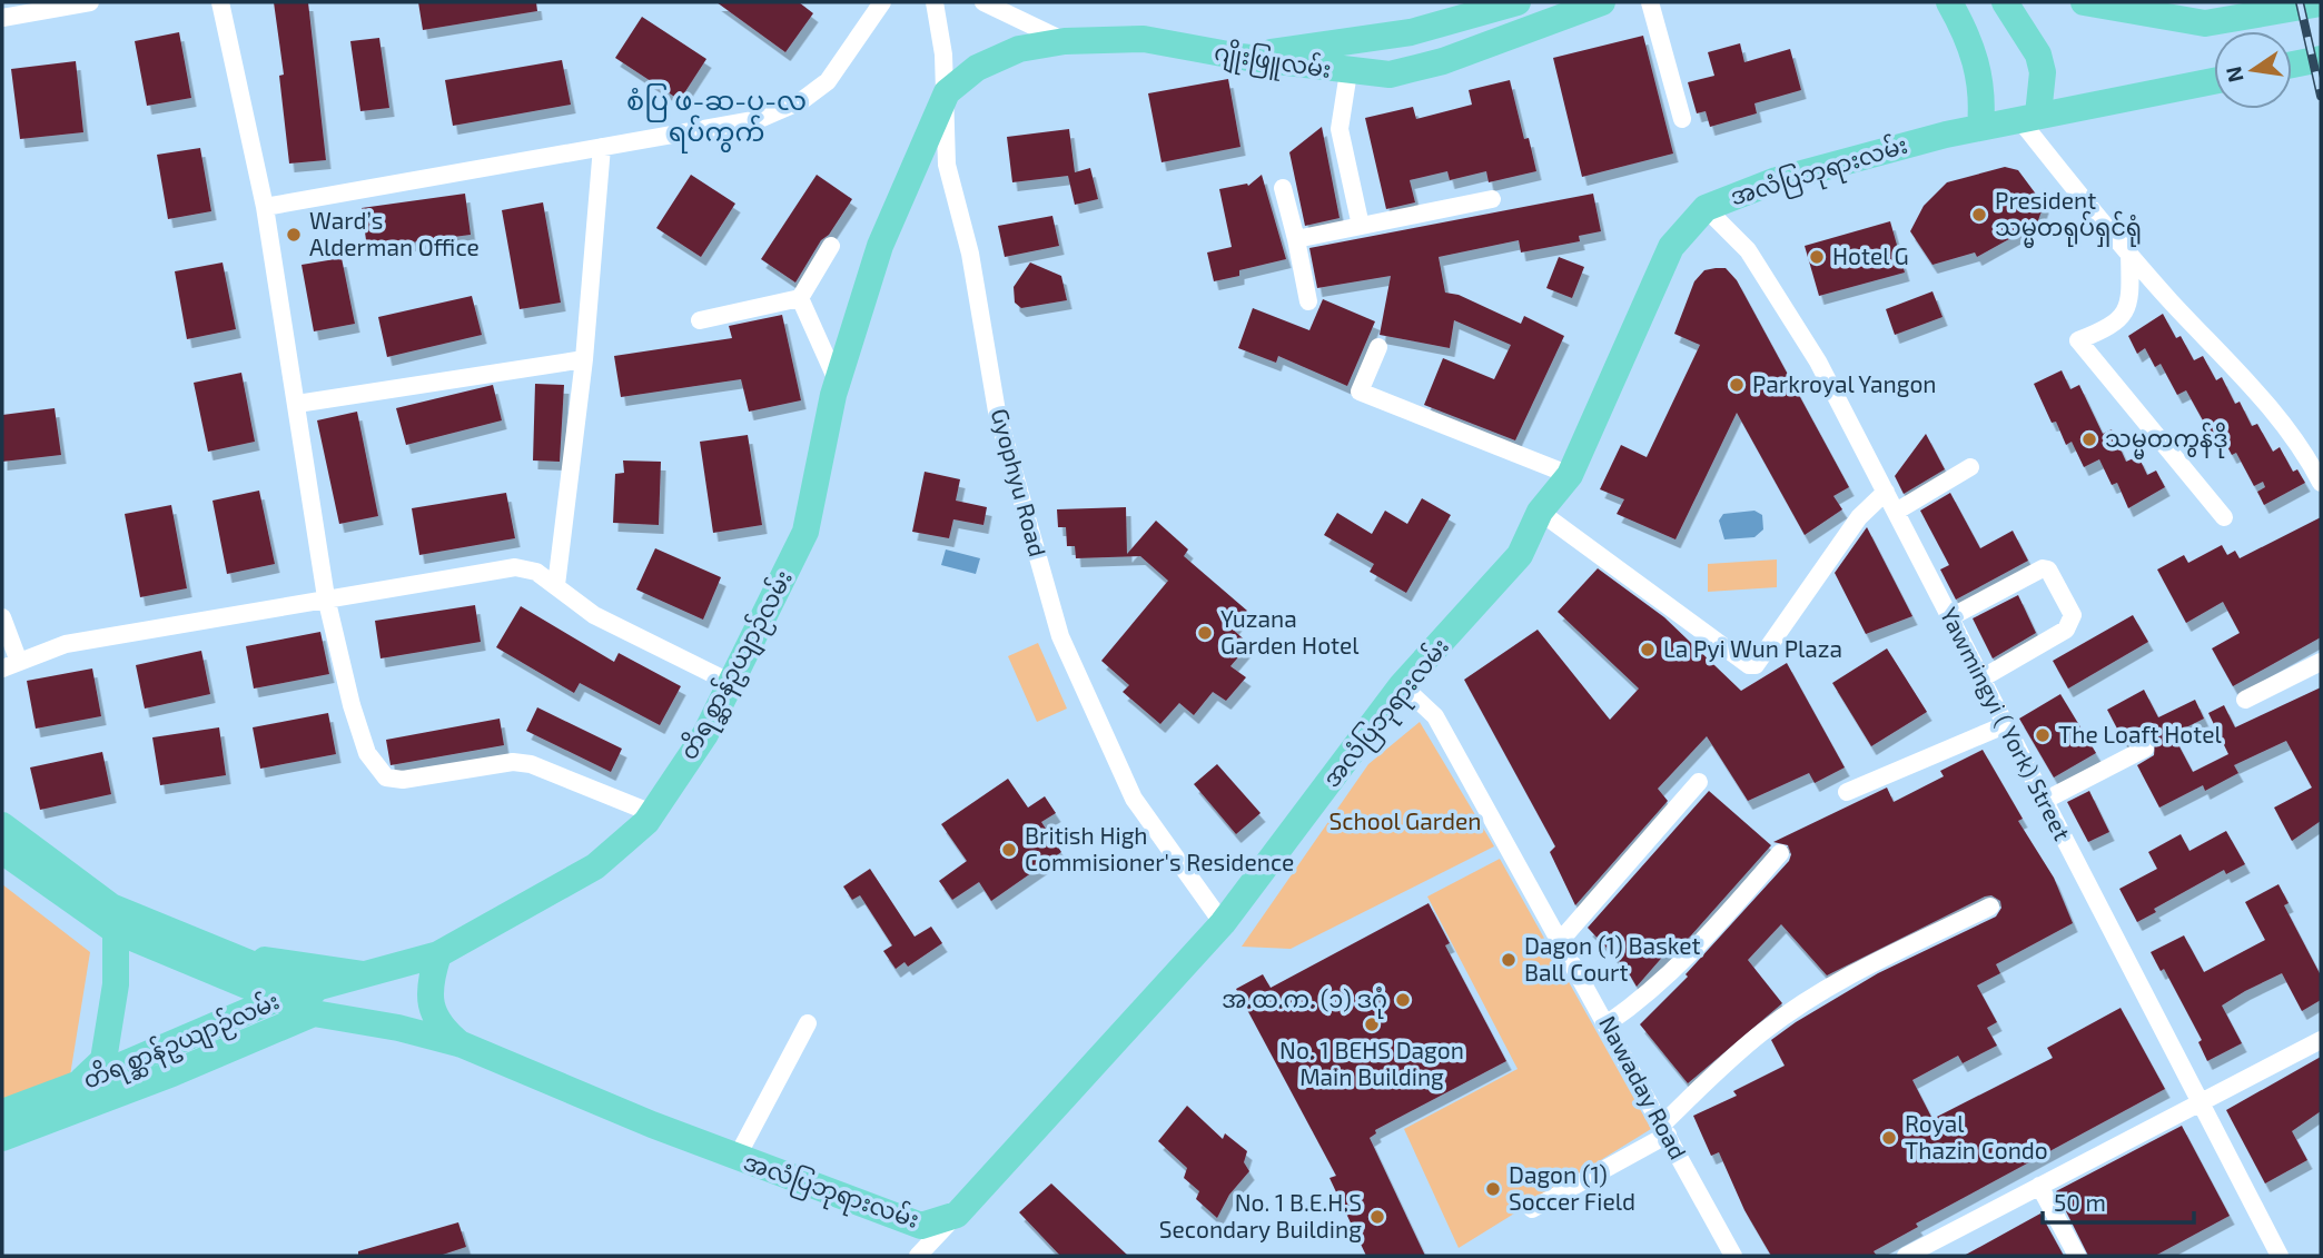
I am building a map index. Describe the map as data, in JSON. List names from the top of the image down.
{
  "streets": {
    "main road": ["ဂျိုးဖြူလမ်း", "အလံပြဘုရားလမ်း", "တိရစ္ဆာန်ဥယျာဉ်လမ်း"],
    "street": ["Gyophyu Road", "Yawmingyi ( York) Street", "Nawaday Road"]
  },
  "crossings": [
    ["ဂျိုးဖြူလမ်း", "Gyophyu Road"],
    ["ဂျိုးဖြူလမ်း", "တိရစ္ဆာန်ဥယျာဉ်လမ်း"],
    ["အလံပြဘုရားလမ်း", "Gyophyu Road"],
    ["အလံပြဘုရားလမ်း", "တိရစ္ဆာန်ဥယျာဉ်လမ်း"],
    ["အလံပြဘုရားလမ်း", "Yawmingyi ( York) Street"],
    ["အလံပြဘုရားလမ်း", "Nawaday Road"],
    ["Gyophyu Road", "တိရစ္ဆာန်ဥယျာဉ်လမ်း"]
  ],
  "districts": ["စံပြ ဖ-ဆ-ပ-လ ရပ်ကွက်"],
  "parks": ["School Garden"],
  "places": [
    "President သမ္မတရုပ်ရှင်ရုံ",
    "Ward’s Alderman Office",
    "Hotel G",
    "Parkroyal Yangon",
    "သမ္မတကွန်ဒို",
    "Yuzana Garden Hotel",
    "La Pyi Wun Plaza",
    "The Loaft Hotel",
    "British High Commisioner's Residence",
    "Dagon (1) Basket Ball Court",
    "အ.ထ.က. (၁) ဒဂုံ",
    "No. 1 BEHS Dagon Main Building",
    "Royal Thazin Condo",
    "Dagon (1) Soccer Field",
    "No. 1 B.E.H.S Secondary Building"
  ],
  "scale_bar": "50 m",
  "north": "left"
}
